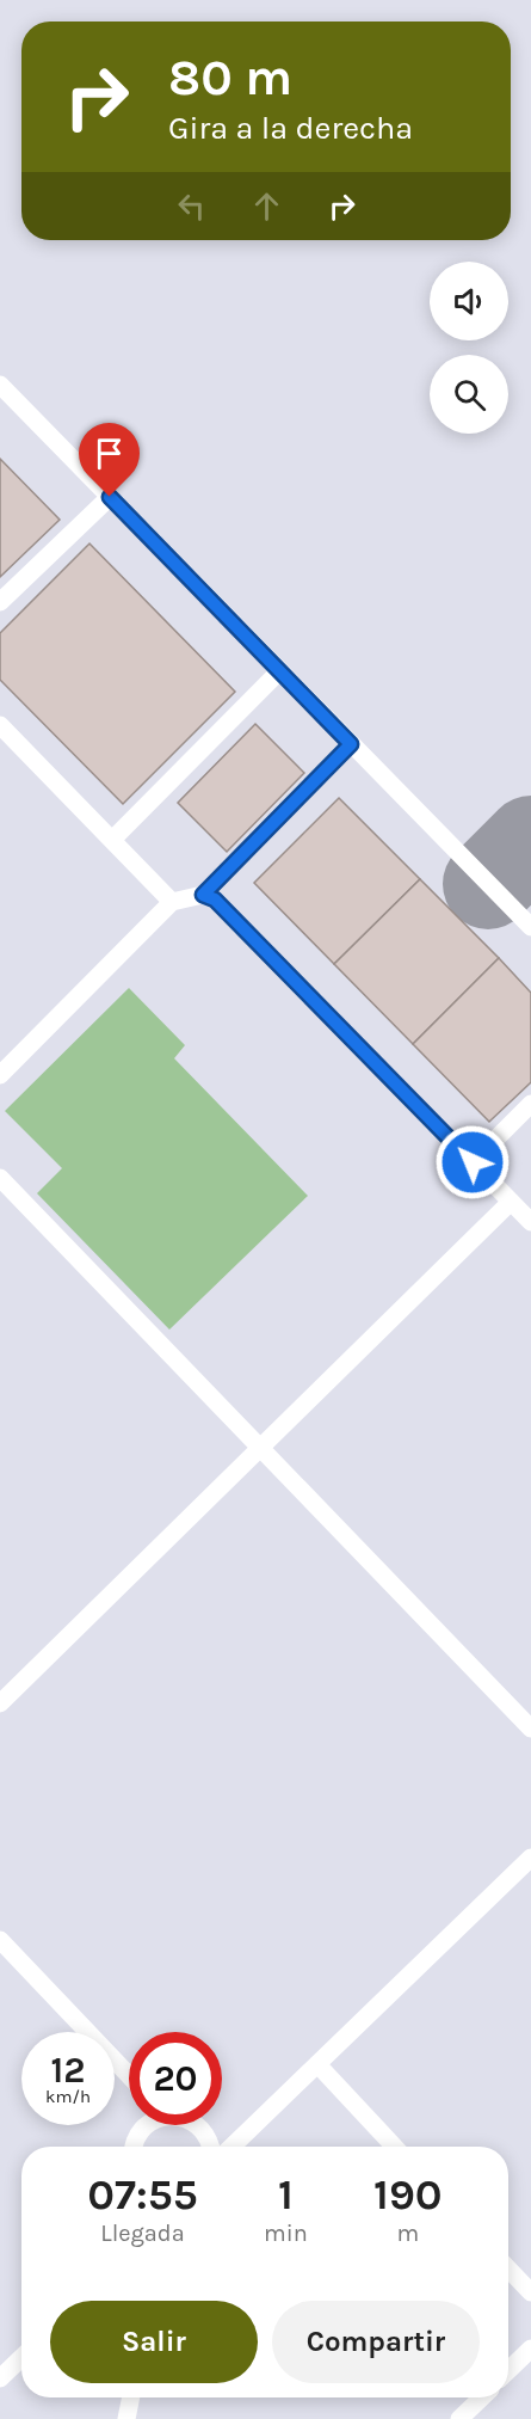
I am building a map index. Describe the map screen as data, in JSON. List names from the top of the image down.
{
  "page": {
    "turn": ["80 m", "Gira a la derecha"],
    "speed": "12 km/h",
    "limit": "20",
    "eta": [
      "07:55",
      "Llegada",
      "1",
      "min",
      "190",
      "m"
    ],
    "buttons": ["Salir", "Compartir"]
  }
}
